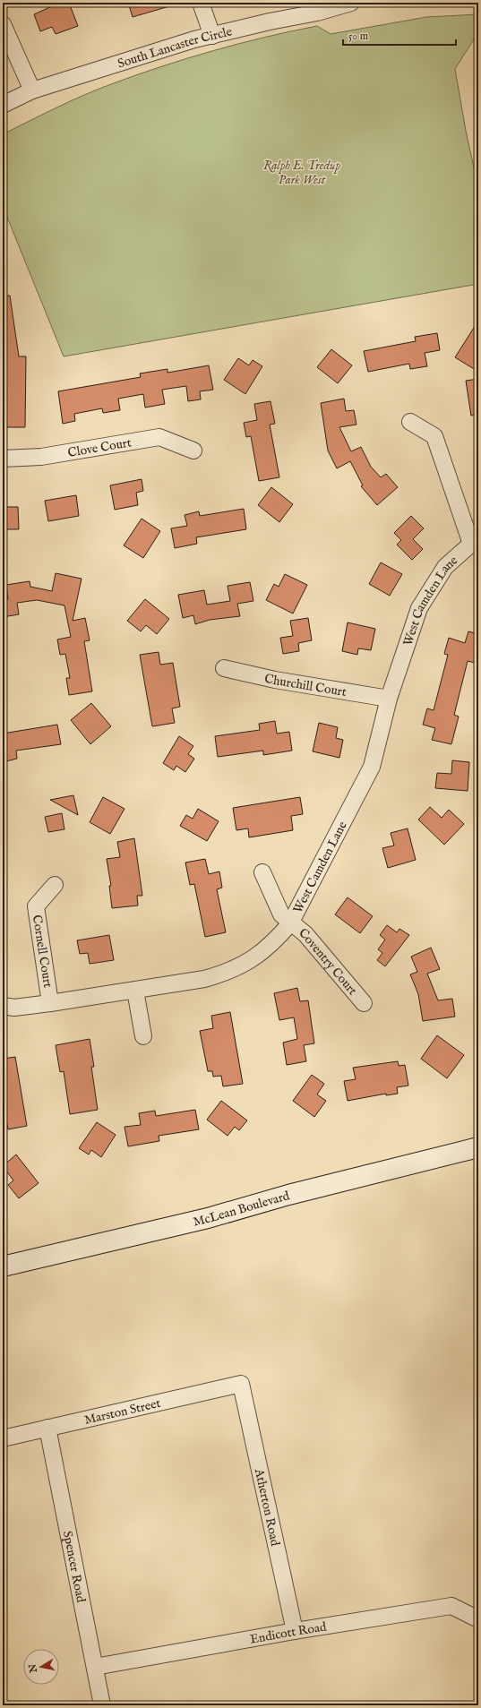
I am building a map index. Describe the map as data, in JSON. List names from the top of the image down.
{
  "streets": {
    "main road": ["McLean Boulevard"],
    "street": [
      "South Lancaster Circle",
      "Clove Court",
      "West Camden Lane",
      "Churchill Court",
      "Cornell Court",
      "Coventry Court",
      "Marston Street",
      "Atherton Road",
      "Spencer Road",
      "Endicott Road"
    ]
  },
  "crossings": [
    ["West Camden Lane", "Churchill Court"],
    ["West Camden Lane", "Cornell Court"],
    ["West Camden Lane", "Coventry Court"],
    ["Marston Street", "Atherton Road"],
    ["Marston Street", "Spencer Road"],
    ["Atherton Road", "Endicott Road"],
    ["Spencer Road", "Endicott Road"]
  ],
  "parks": ["Ralph E. Tredup Park West"],
  "scale_bar": "50 m",
  "north": "left"
}
